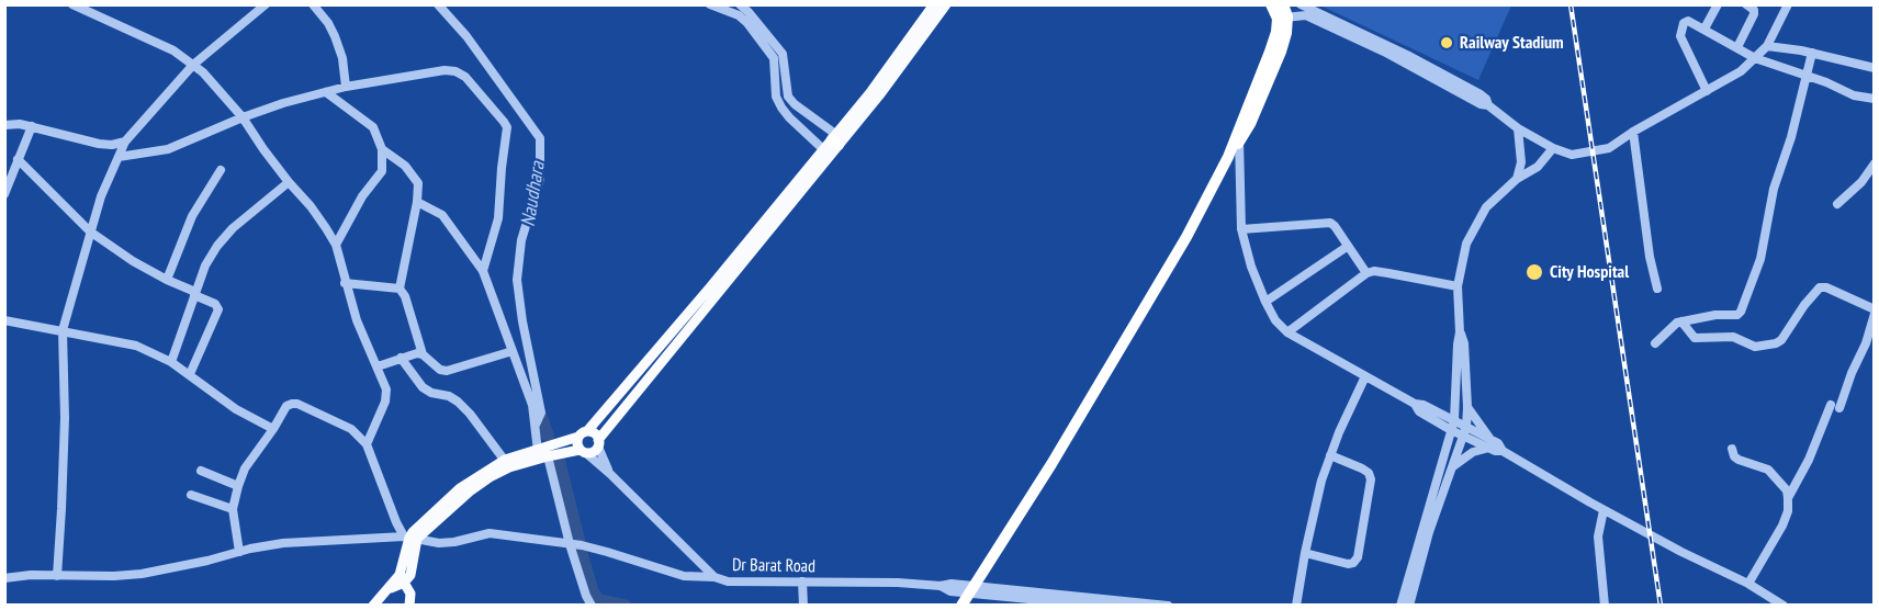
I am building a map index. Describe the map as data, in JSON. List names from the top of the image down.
{
  "streets": {
    "street": ["Dr Barat Road"]
  },
  "water": ["Naudhara"],
  "places": ["Railway Stadium", "City Hospital"]
}
